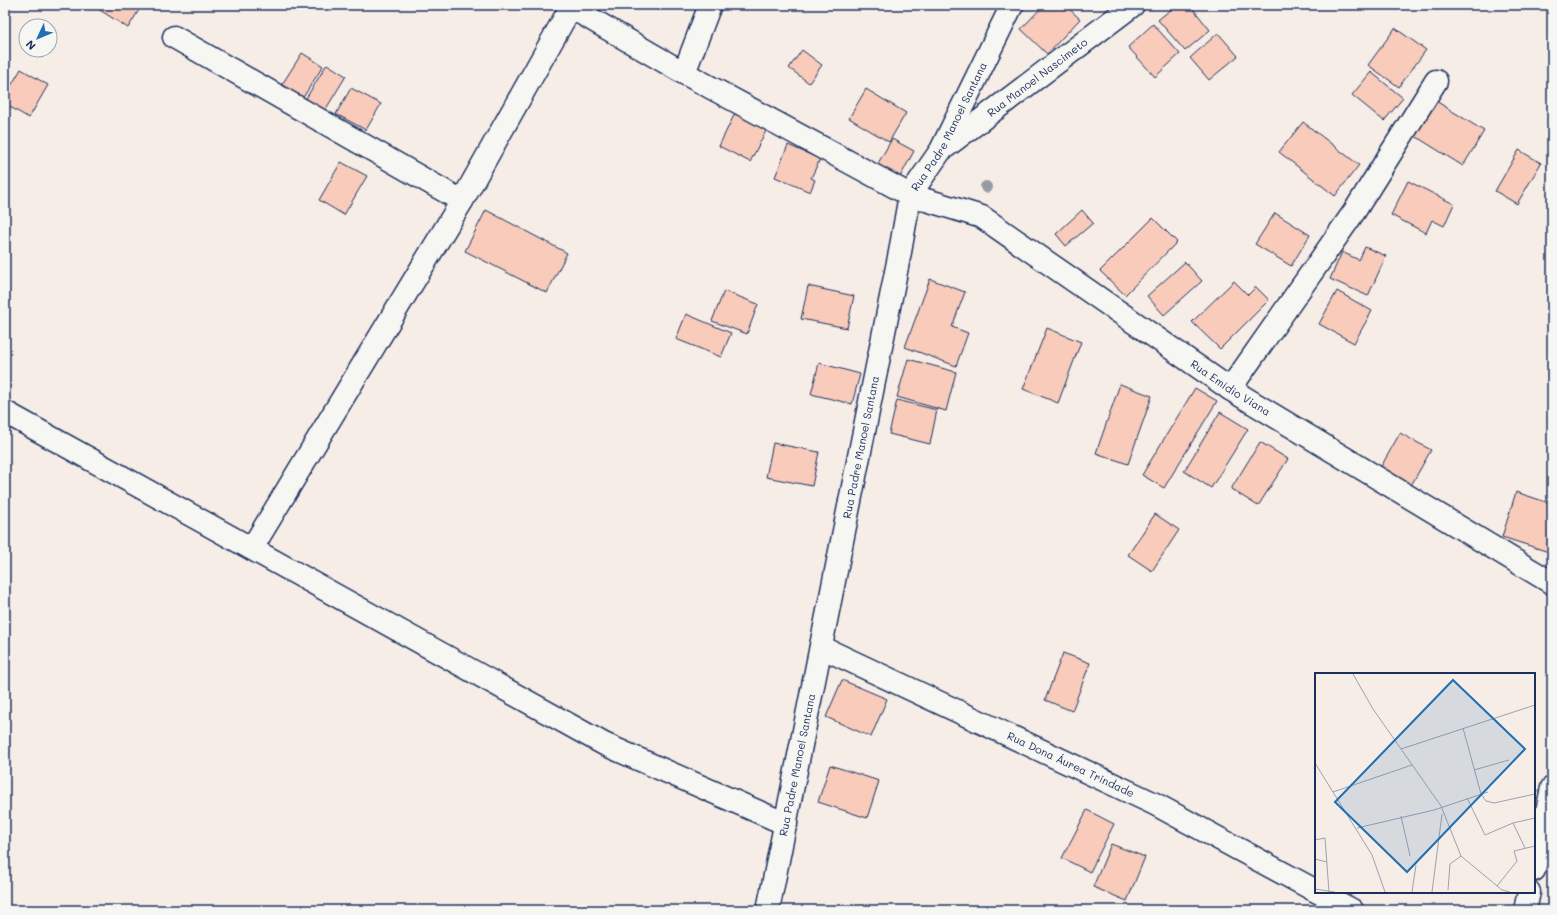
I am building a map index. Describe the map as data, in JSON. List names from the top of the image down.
{
  "streets": {
    "street": [
      "Rua Manoel Nascimeto",
      "Rua Padre Manoel Santana",
      "Rua Emídio Viana",
      "Rua Dona Áurea Trindade"
    ]
  },
  "crossings": [
    ["Rua Manoel Nascimeto", "Rua Padre Manoel Santana"],
    ["Rua Padre Manoel Santana", "Rua Emídio Viana"],
    ["Rua Padre Manoel Santana", "Rua Dona Áurea Trindade"]
  ],
  "north": "bottom left"
}
